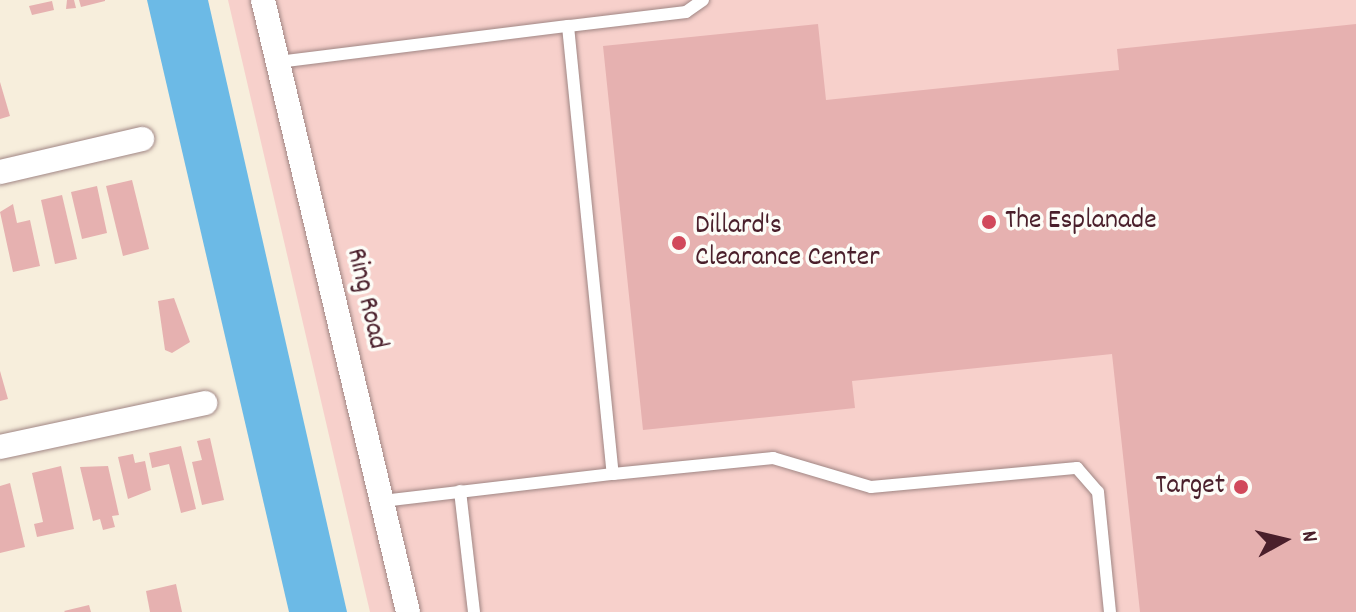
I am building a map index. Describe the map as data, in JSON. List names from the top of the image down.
{
  "streets": {
    "street": ["Ring Road"]
  },
  "places": ["The Esplanade", "Dillard's Clearance Center", "Target"],
  "north": "right"
}
